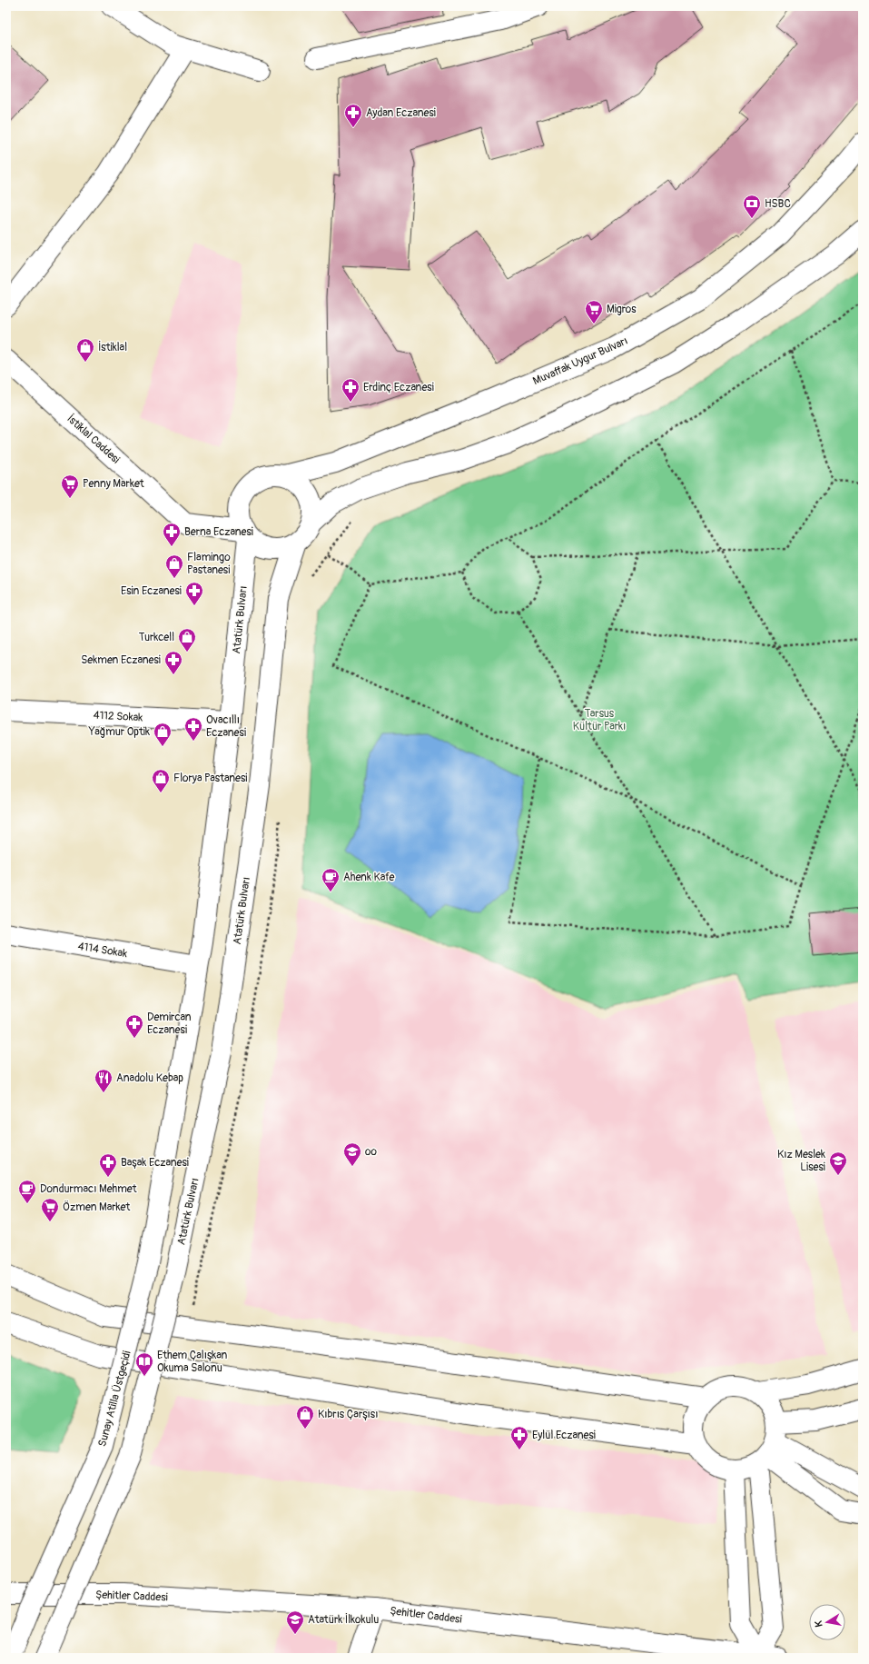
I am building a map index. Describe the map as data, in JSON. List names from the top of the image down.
{
  "streets": {
    "main road": [
      "Muvaffak Uygur Bulvarı",
      "İstiklal Caddesi",
      "Atatürk Bulvarı",
      "4112 Sokak",
      "4114 Sokak",
      "Sunay Atilla Üstgeçidi",
      "Şehitler Caddesi"
    ]
  },
  "crossings": [
    ["Muvaffak Uygur Bulvarı", "İstiklal Caddesi"],
    ["Muvaffak Uygur Bulvarı", "Atatürk Bulvarı"],
    ["İstiklal Caddesi", "Atatürk Bulvarı"],
    ["Atatürk Bulvarı", "4112 Sokak"],
    ["Atatürk Bulvarı", "4114 Sokak"],
    ["Atatürk Bulvarı", "Sunay Atilla Üstgeçidi"]
  ],
  "parks": ["Tarsus Kültür Parkı"],
  "places": {
    "pharmacy": [
      "Aydan Eczanesi",
      "Erdinç Eczanesi",
      "Berna Eczanesi",
      "Esin Eczanesi",
      "Sekmen Eczanesi",
      "Ovacıllı Eczanesi",
      "Demircan Eczanesi",
      "Başak Eczanesi",
      "Eylül Eczanesi"
    ],
    "bank": ["HSBC"],
    "supermarket": ["Migros", "Penny Market", "Özmen Market"],
    "shop": [
      "İstiklal",
      "Flamingo Pastanesi",
      "Turkcell",
      "Yağmur Optik",
      "Florya Pastanesi",
      "Kıbrıs Çarşısı"
    ],
    "cafe": ["Ahenk Kafe", "Dondurmacı Mehmet"],
    "restaurant": ["Anadolu Kebap"],
    "school or university": ["oo", "Kız Meslek Lisesi", "Atatürk İlkokulu"],
    "library": ["Ethem Çalışkan Okuma Salonu"]
  },
  "north": "left"
}
